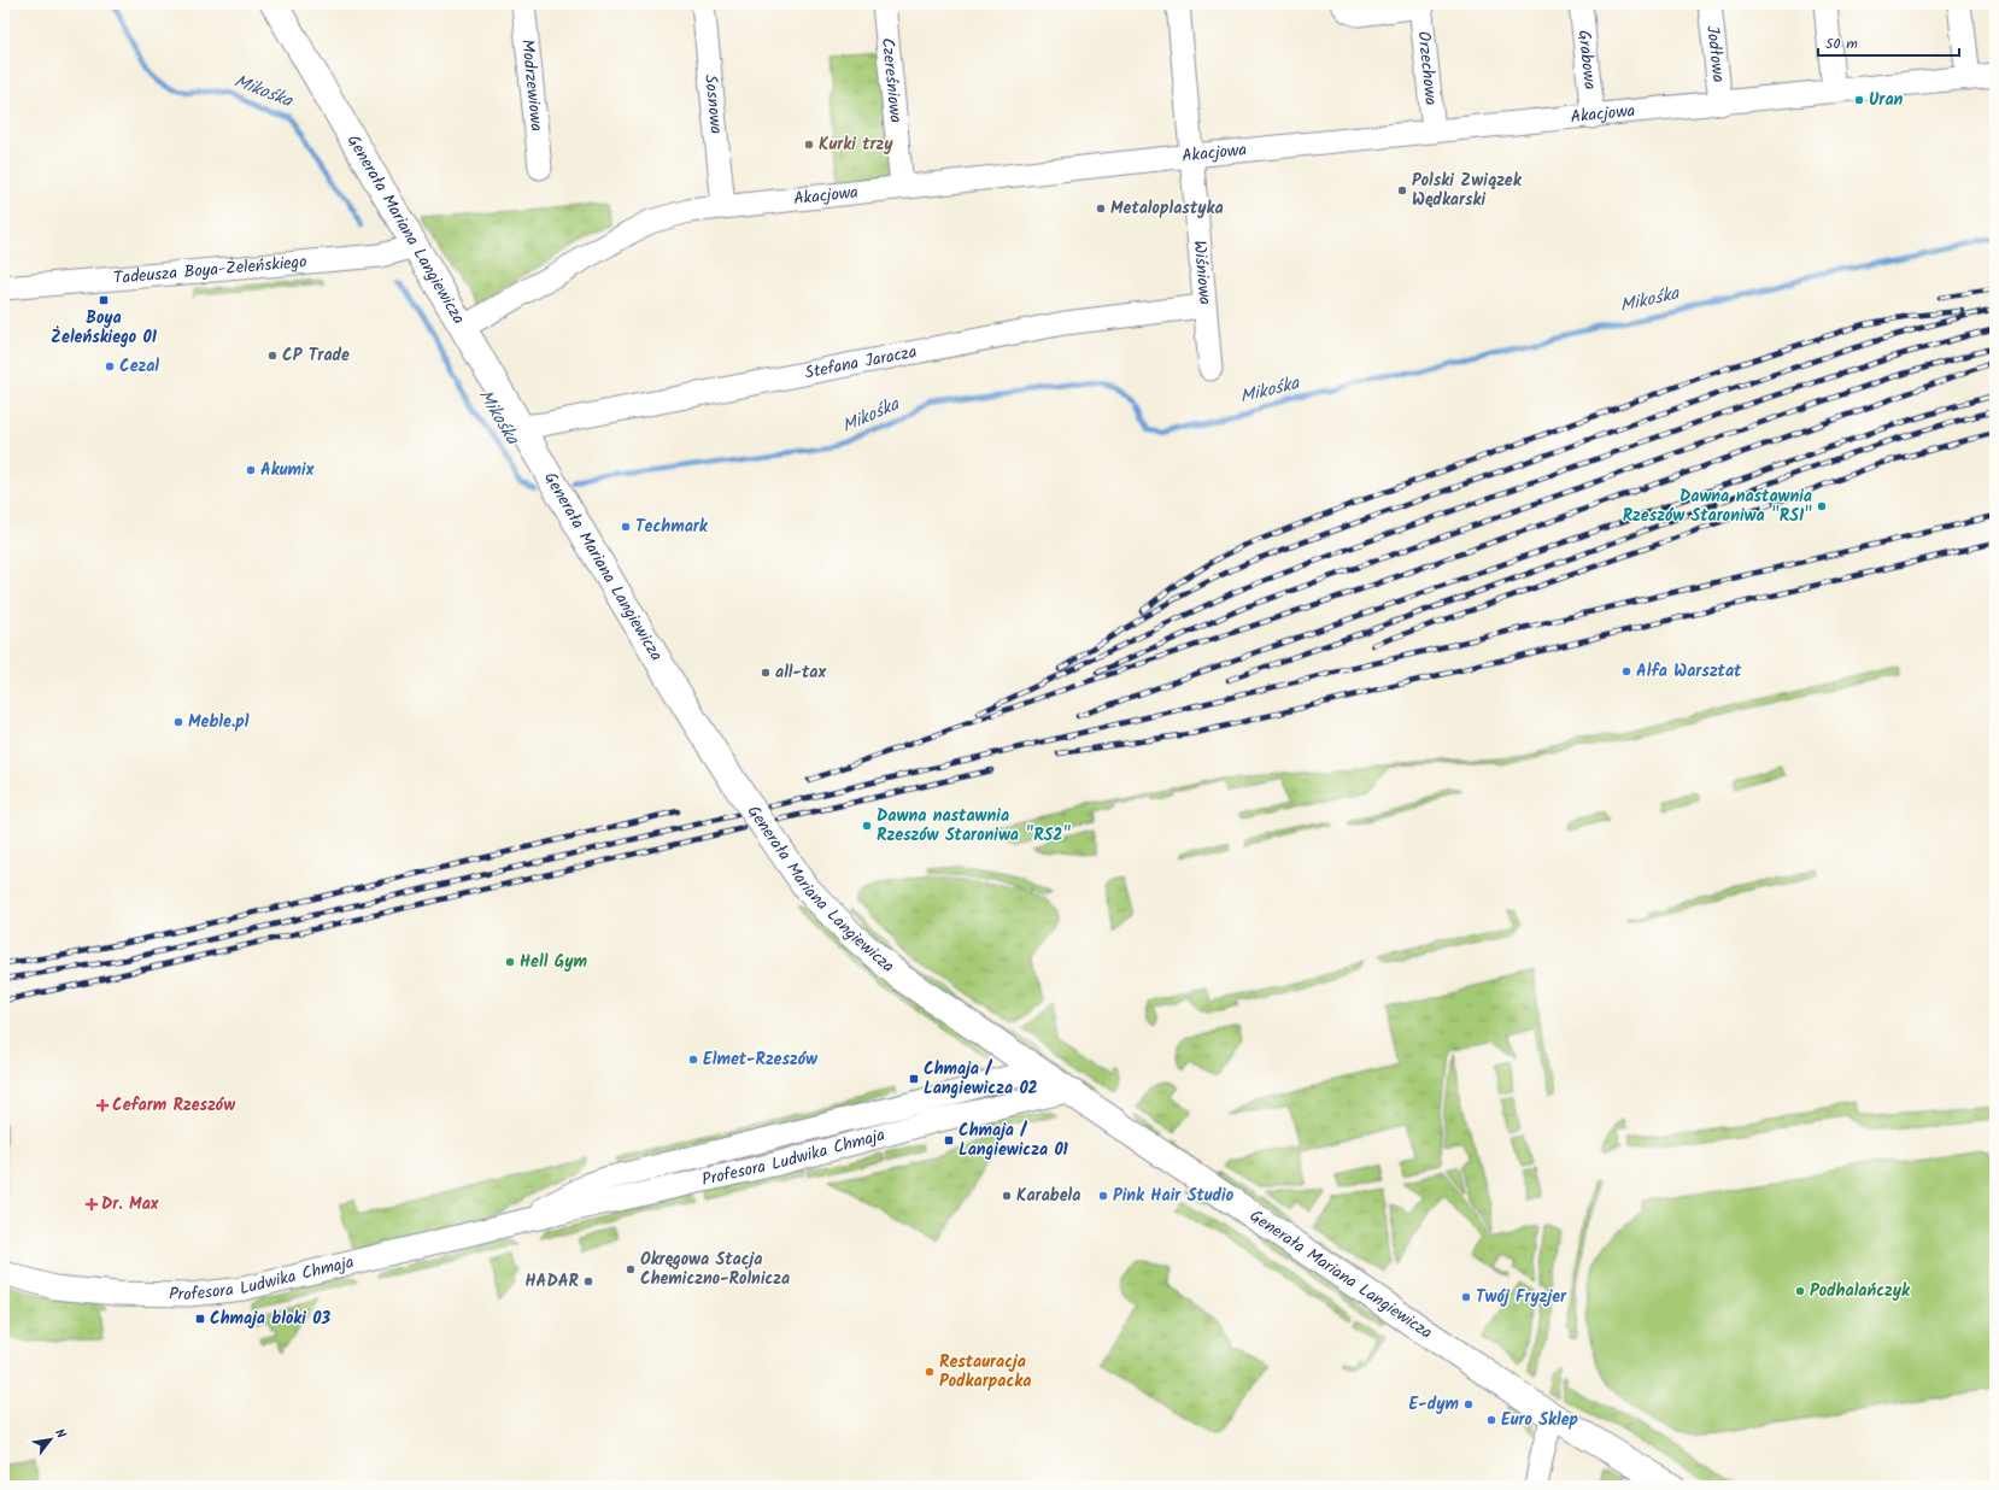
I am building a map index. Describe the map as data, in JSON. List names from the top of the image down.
{
  "streets": {
    "street": [
      "Jodłowa",
      "Grabowa",
      "Orzechowa",
      "Czereśniowa",
      "Modrzewiowa",
      "Sosnowa",
      "Akacjowa",
      "Generała Mariana Langiewicza",
      "Tadeusza Boya-Żeleńskiego",
      "Wiśniowa",
      "Stefana Jaracza",
      "Profesora Ludwika Chmaja"
    ]
  },
  "crossings": [
    ["Jodłowa", "Akacjowa"],
    ["Grabowa", "Akacjowa"],
    ["Orzechowa", "Akacjowa"],
    ["Czereśniowa", "Akacjowa"],
    ["Sosnowa", "Akacjowa"],
    ["Akacjowa", "Generała Mariana Langiewicza"],
    ["Akacjowa", "Wiśniowa"],
    ["Generała Mariana Langiewicza", "Tadeusza Boya-Żeleńskiego"],
    ["Generała Mariana Langiewicza", "Stefana Jaracza"],
    ["Generała Mariana Langiewicza", "Profesora Ludwika Chmaja"],
    ["Wiśniowa", "Stefana Jaracza"]
  ],
  "water": ["Mikośka"],
  "places": {
    "other": [
      "Uran",
      "Kurki trzy",
      "Polski Związek Wędkarski",
      "Metaloplastyka",
      "CP Trade",
      "Cezal",
      "Akumix",
      "Dawna nastawnia Rzeszów Staroniwa \"RS1\"",
      "Techmark",
      "Alfa Warsztat",
      "all-tax",
      "Meble.pl",
      "Dawna nastawnia Rzeszów Staroniwa \"RS2\"",
      "Hell Gym",
      "Elmet-Rzeszów",
      "Karabela",
      "Pink Hair Studio",
      "Okręgowa Stacja Chemiczno-Rolnicza",
      "HADAR",
      "Podhalańczyk",
      "Twój Fryzjer",
      "Restauracja Podkarpacka",
      "E-dym",
      "Euro Sklep"
    ],
    "transit": [
      "Boya Żeleńskiego 01",
      "Chmaja / Langiewicza 02",
      "Chmaja / Langiewicza 01",
      "Chmaja bloki 03"
    ],
    "health": ["Cefarm Rzeszów", "Dr. Max"]
  },
  "scale_bar": "50 m",
  "north": "top right"
}
